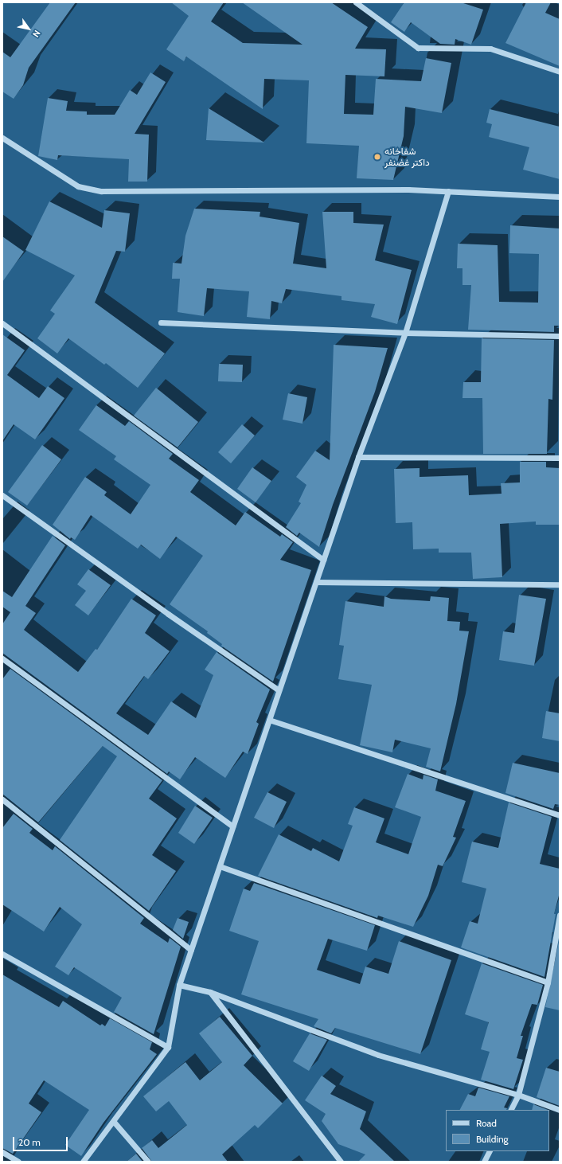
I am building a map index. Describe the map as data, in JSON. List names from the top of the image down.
{
  "places": ["شفاخانه داکتر غضنفر"],
  "legend": ["Road", "Building"],
  "scale_bar": "20 m",
  "north": "bottom right"
}
